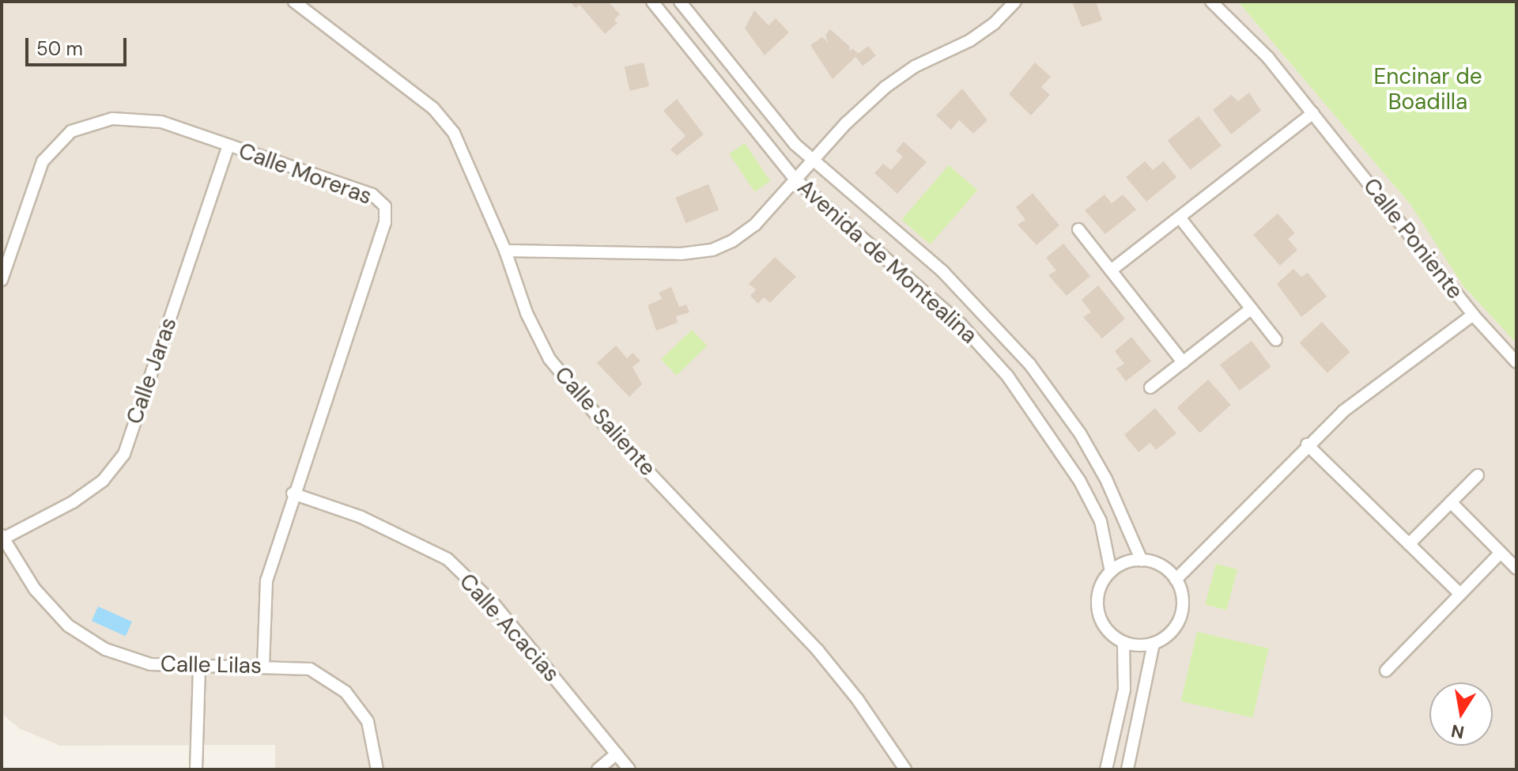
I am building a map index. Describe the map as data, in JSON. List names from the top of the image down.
{
  "streets": {
    "street": [
      "Calle Moreras",
      "Calle Poniente",
      "Avenida de Montealina",
      "Calle Jaras",
      "Calle Saliente",
      "Calle Acacias",
      "Calle Lilas"
    ]
  },
  "crossings": [
    ["Calle Moreras", "Calle Jaras"],
    ["Calle Moreras", "Calle Acacias"],
    ["Calle Moreras", "Calle Lilas"],
    ["Calle Jaras", "Calle Lilas"]
  ],
  "parks": ["Encinar de Boadilla"],
  "scale_bar": "50 m",
  "north": "bottom"
}
